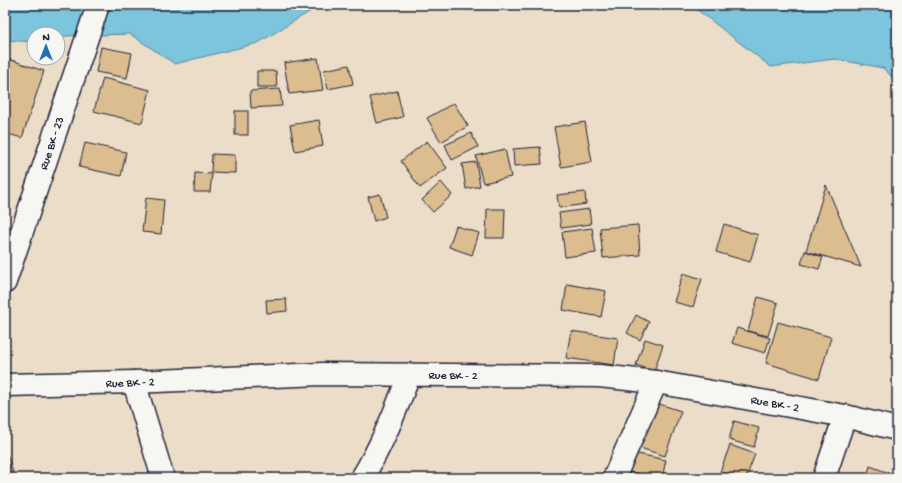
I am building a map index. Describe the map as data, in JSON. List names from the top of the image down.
{
  "streets": {
    "street": ["Rue BK - 23", "Rue BK - 2"]
  },
  "north": "top"
}
